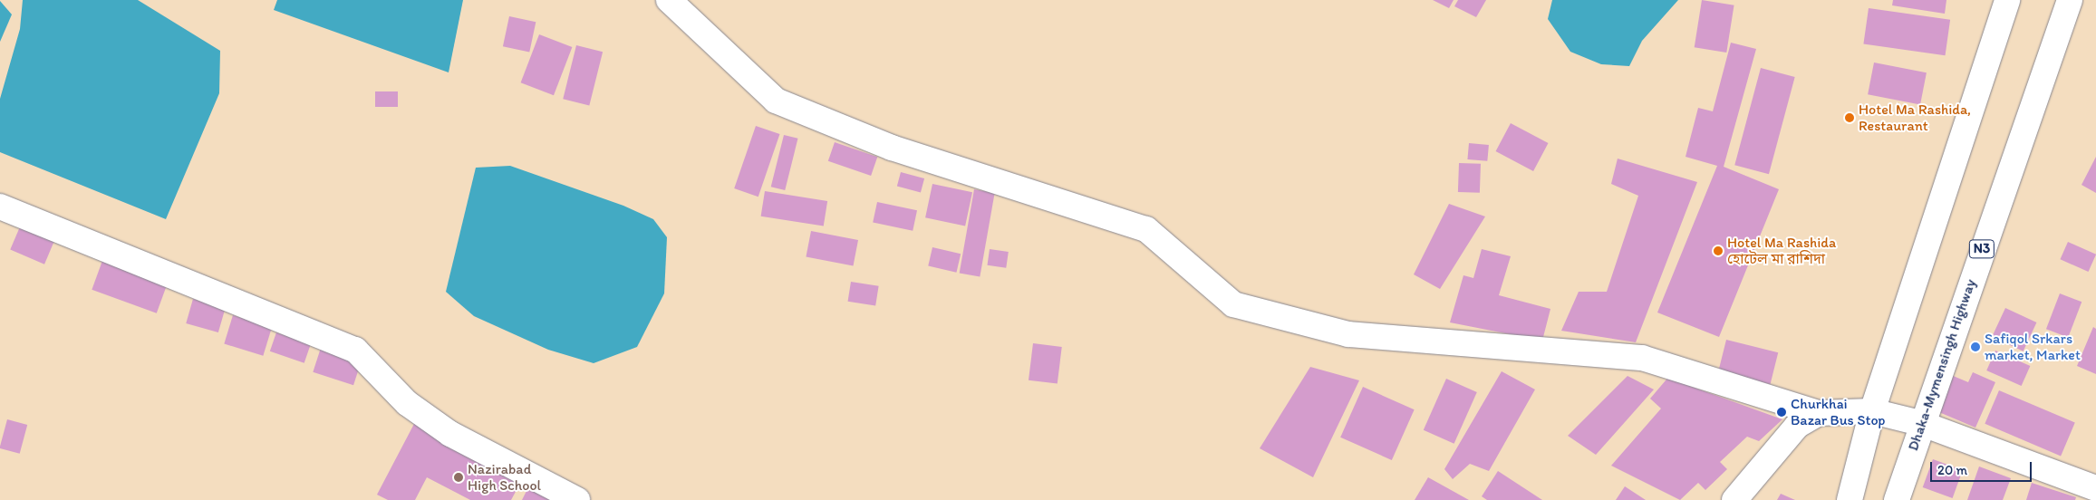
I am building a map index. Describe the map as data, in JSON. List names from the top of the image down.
{
  "streets": {
    "main road": ["N3", "Dhaka-Mymensingh Highway"]
  },
  "places": [
    "Hotel Ma Rashida, Restaurant",
    "Hotel Ma Rashida হোটেল মা রাশিদা",
    "Safiqol Srkars market, Market",
    "Churkhai Bazar Bus Stop",
    "Nazirabad High School"
  ],
  "scale_bar": "20 m"
}
